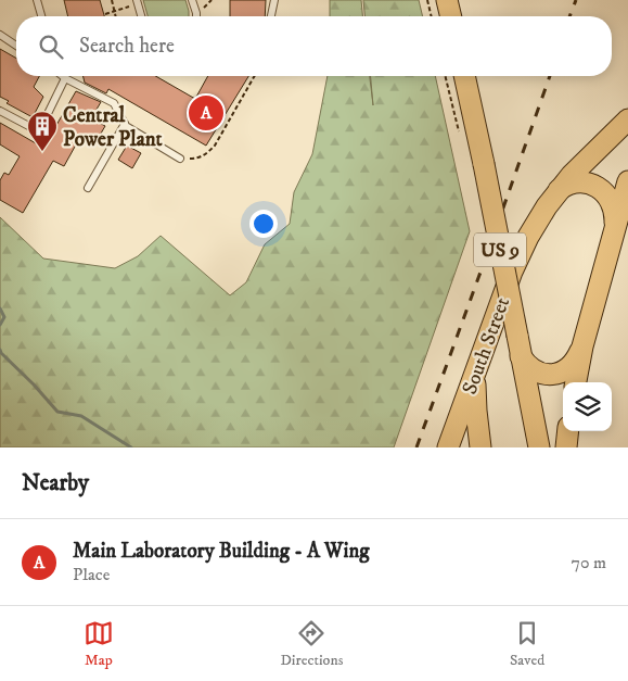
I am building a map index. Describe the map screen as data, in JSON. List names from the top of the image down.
{
  "streets": {
    "main road": ["US 9", "South Street"]
  },
  "places": {
    "building": ["Central Power Plant"]
  },
  "page": {
    "search": "Search here",
    "pins": "A",
    "heading": "Nearby",
    "list": [
      {
        "mark": "A",
        "name": "Main Laboratory Building - A Wing",
        "note": "Place",
        "value": "70 m"
      }
    ],
    "nav": ["Map", "Directions", "Saved"]
  }
}
